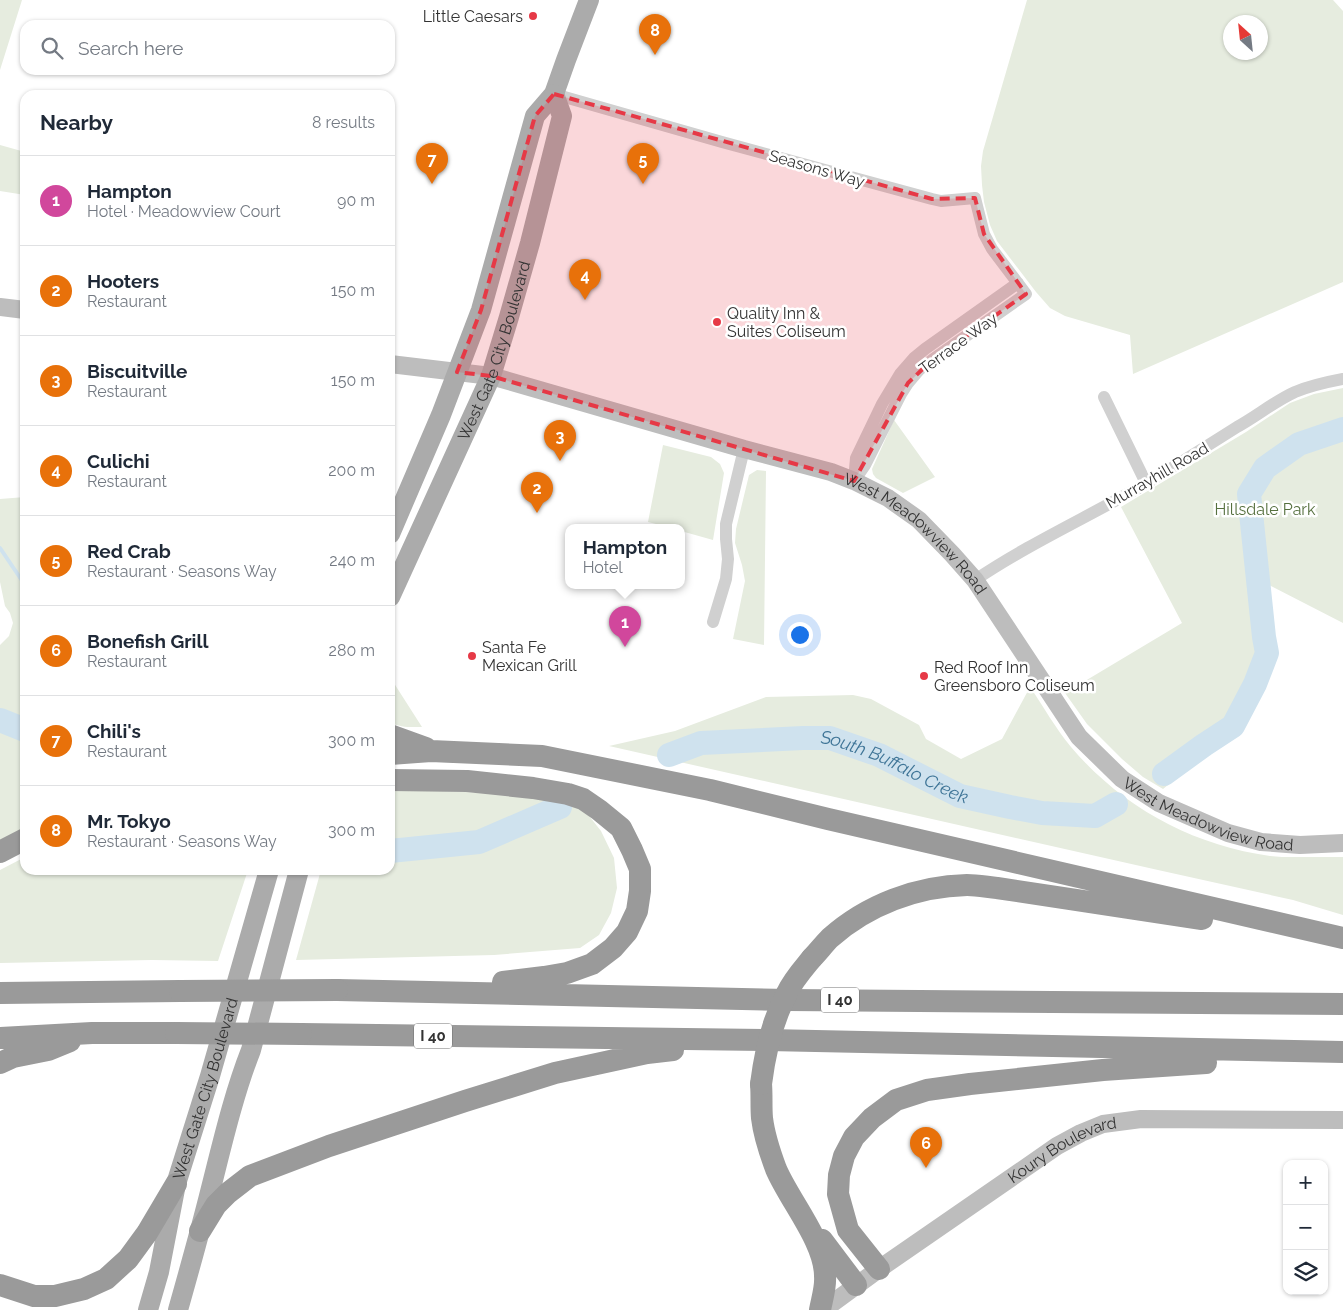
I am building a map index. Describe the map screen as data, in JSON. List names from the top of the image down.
{
  "streets": {
    "highway": ["I 40"],
    "main road": ["West Gate City Boulevard"],
    "street": [
      "Seasons Way",
      "Terrace Way",
      "Murrayhill Road",
      "West Meadowview Road",
      "Koury Boulevard"
    ]
  },
  "crossings": [
    ["Seasons Way", "Terrace Way"],
    ["Seasons Way", "West Gate City Boulevard"],
    ["Terrace Way", "West Meadowview Road"],
    ["West Gate City Boulevard", "West Meadowview Road"],
    ["Murrayhill Road", "West Meadowview Road"]
  ],
  "water": ["South Buffalo Creek"],
  "parks": ["Hillsdale Park"],
  "places": [
    "Little Caesars",
    "Quality Inn & Suites Coliseum",
    "Santa Fe Mexican Grill",
    "Red Roof Inn Greensboro Coliseum"
  ],
  "north": "top left",
  "page": {
    "pins": [
      "8",
      "5",
      "7",
      "4",
      "3",
      "2",
      "1",
      "6"
    ],
    "search": "Search here",
    "heading": ["Nearby", "8 results"],
    "list": [
      {
        "mark": "1",
        "name": "Hampton",
        "note": "Hotel · Meadowview Court",
        "value": "90 m"
      },
      {
        "mark": "2",
        "name": "Hooters",
        "note": "Restaurant",
        "value": "150 m"
      },
      {
        "mark": "3",
        "name": "Biscuitville",
        "note": "Restaurant",
        "value": "150 m"
      },
      {
        "mark": "4",
        "name": "Culichi",
        "note": "Restaurant",
        "value": "200 m"
      },
      {
        "mark": "5",
        "name": "Red Crab",
        "note": "Restaurant · Seasons Way",
        "value": "240 m"
      },
      {
        "mark": "6",
        "name": "Bonefish Grill",
        "note": "Restaurant",
        "value": "280 m"
      },
      {
        "mark": "7",
        "name": "Chili's",
        "note": "Restaurant",
        "value": "300 m"
      },
      {
        "mark": "8",
        "name": "Mr. Tokyo",
        "note": "Restaurant · Seasons Way",
        "value": "300 m"
      }
    ],
    "popup": ["Hampton", "Hotel"],
    "map_buttons": ["+", "−"]
  }
}
